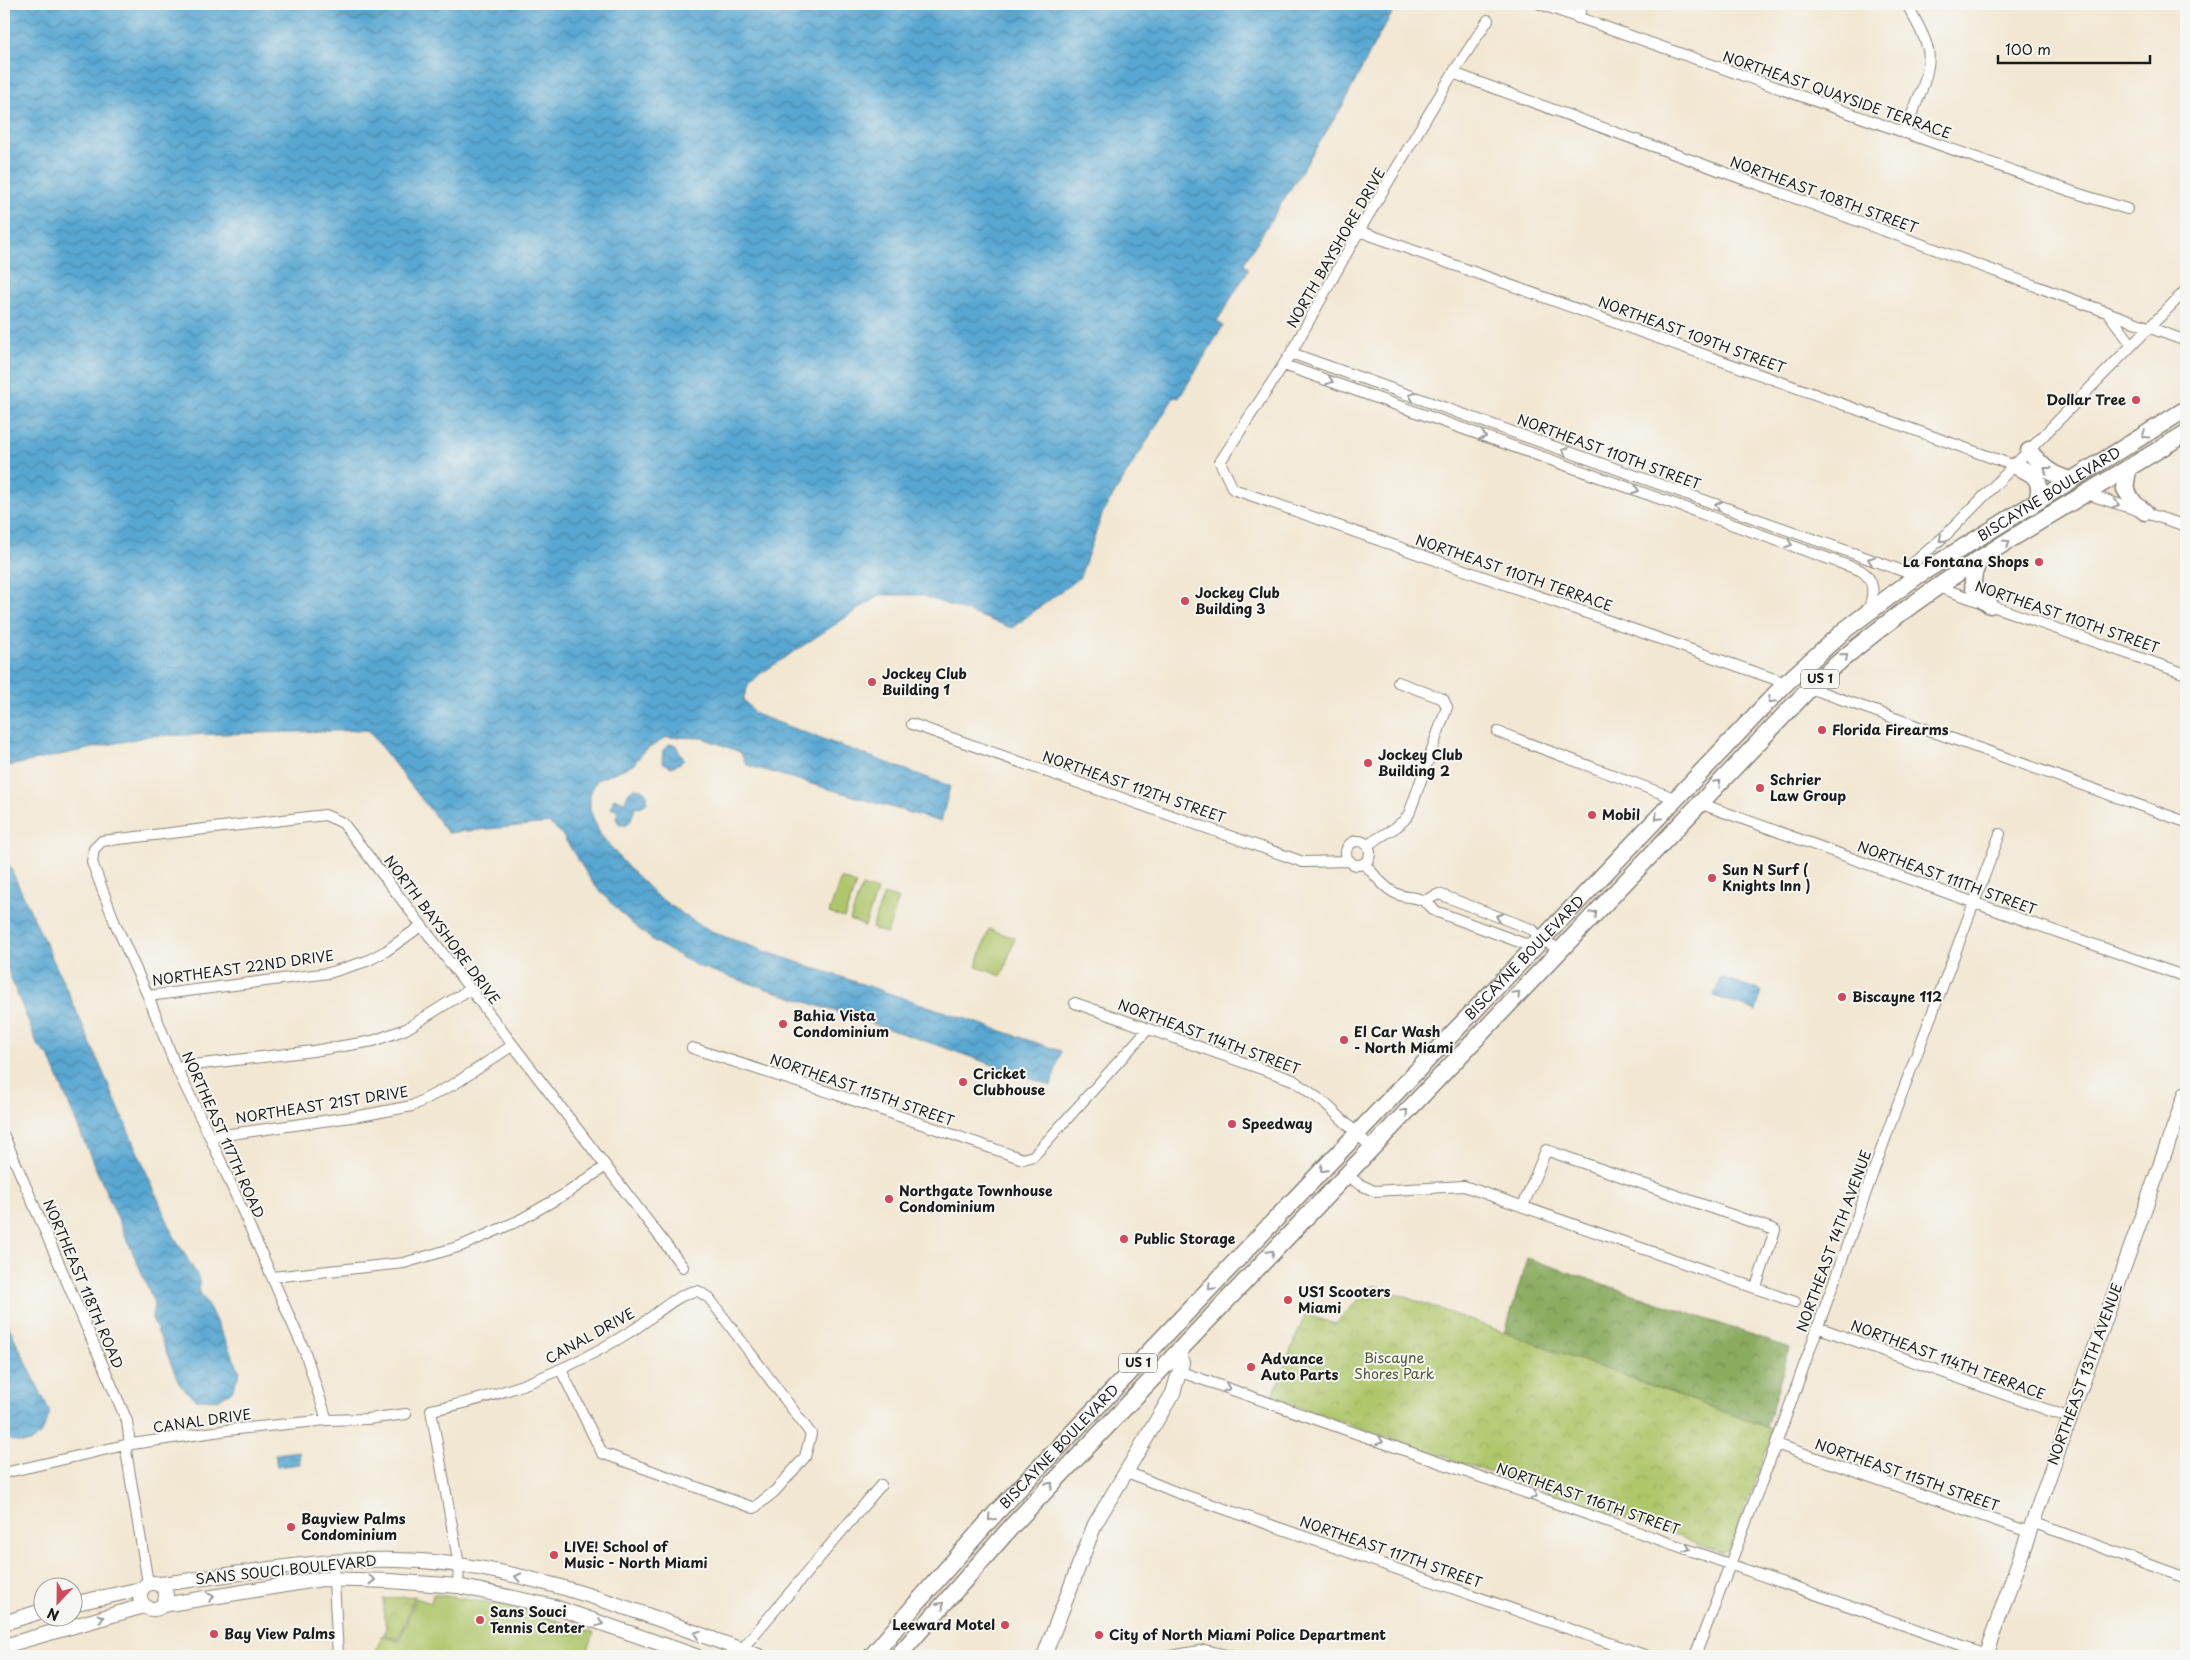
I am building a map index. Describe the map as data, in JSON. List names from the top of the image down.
{
  "streets": {
    "main road": ["BISCAYNE BOULEVARD", "US 1"],
    "street": [
      "NORTHEAST QUAYSIDE TERRACE",
      "NORTHEAST 108TH STREET",
      "NORTH BAYSHORE DRIVE",
      "NORTHEAST 109TH STREET",
      "NORTHEAST 110TH STREET",
      "NORTHEAST 110TH TERRACE",
      "NORTHEAST 112TH STREET",
      "NORTHEAST 111TH STREET",
      "NORTHEAST 22ND DRIVE",
      "NORTHEAST 114TH STREET",
      "NORTHEAST 115TH STREET",
      "NORTHEAST 21ST DRIVE",
      "NORTHEAST 117TH ROAD",
      "NORTHEAST 14TH AVENUE",
      "NORTHEAST 118TH ROAD",
      "CANAL DRIVE",
      "NORTHEAST 114TH TERRACE",
      "NORTHEAST 13TH AVENUE",
      "NORTHEAST 116TH STREET",
      "NORTHEAST 117TH STREET",
      "SANS SOUCI BOULEVARD"
    ]
  },
  "crossings": [
    ["NORTHEAST 108TH STREET", "NORTH BAYSHORE DRIVE"],
    ["NORTH BAYSHORE DRIVE", "NORTHEAST 109TH STREET"],
    ["NORTH BAYSHORE DRIVE", "NORTHEAST 110TH STREET"],
    ["NORTH BAYSHORE DRIVE", "NORTHEAST 110TH TERRACE"],
    ["NORTH BAYSHORE DRIVE", "NORTHEAST 22ND DRIVE"],
    ["NORTH BAYSHORE DRIVE", "NORTHEAST 21ST DRIVE"],
    ["NORTH BAYSHORE DRIVE", "NORTHEAST 117TH ROAD"],
    ["NORTHEAST 110TH STREET", "BISCAYNE BOULEVARD"],
    ["BISCAYNE BOULEVARD", "NORTHEAST 110TH TERRACE"],
    ["BISCAYNE BOULEVARD", "NORTHEAST 111TH STREET"],
    ["BISCAYNE BOULEVARD", "NORTHEAST 114TH STREET"],
    ["NORTHEAST 111TH STREET", "NORTHEAST 14TH AVENUE"],
    ["NORTHEAST 22ND DRIVE", "NORTHEAST 117TH ROAD"],
    ["NORTHEAST 114TH STREET", "NORTHEAST 115TH STREET"],
    ["NORTHEAST 115TH STREET", "NORTHEAST 14TH AVENUE"],
    ["NORTHEAST 115TH STREET", "NORTHEAST 13TH AVENUE"],
    ["NORTHEAST 21ST DRIVE", "NORTHEAST 117TH ROAD"],
    ["NORTHEAST 117TH ROAD", "CANAL DRIVE"],
    ["NORTHEAST 14TH AVENUE", "NORTHEAST 114TH TERRACE"],
    ["NORTHEAST 14TH AVENUE", "NORTHEAST 116TH STREET"],
    ["NORTHEAST 118TH ROAD", "CANAL DRIVE"],
    ["NORTHEAST 118TH ROAD", "SANS SOUCI BOULEVARD"],
    ["CANAL DRIVE", "SANS SOUCI BOULEVARD"],
    ["NORTHEAST 114TH TERRACE", "NORTHEAST 13TH AVENUE"],
    ["NORTHEAST 13TH AVENUE", "NORTHEAST 116TH STREET"]
  ],
  "one_way": ["NORTHEAST 116TH STREET"],
  "parks": ["Biscayne Shores Park"],
  "places": [
    "Dollar Tree",
    "La Fontana Shops",
    "Jockey Club Building 3",
    "Jockey Club Building 1",
    "Florida Firearms",
    "Jockey Club Building 2",
    "Schrier Law Group",
    "Mobil",
    "Sun N Surf ( Knights Inn )",
    "Biscayne 112",
    "Bahia Vista Condominium",
    "El Car Wash - North Miami",
    "Cricket Clubhouse",
    "Speedway",
    "Northgate Townhouse Condominium",
    "Public Storage",
    "US1 Scooters Miami",
    "Advance Auto Parts",
    "Bayview Palms Condominium",
    "LIVE! School of Music - North Miami",
    "Sans Souci Tennis Center",
    "Leeward Motel",
    "Bay View Palms",
    "City of North Miami Police Department"
  ],
  "scale_bar": "100 m",
  "north": "bottom"
}
